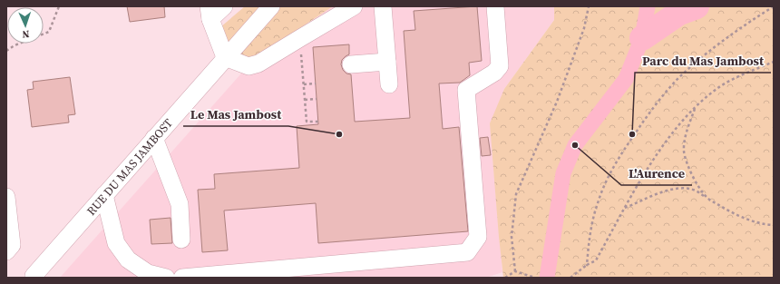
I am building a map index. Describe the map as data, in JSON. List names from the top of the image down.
{
  "streets": {
    "street": ["RUE DU MAS JAMBOST"]
  },
  "places": ["Le Mas Jambost", "Parc du Mas Jambost", "L'Aurence"],
  "north": "bottom"
}
